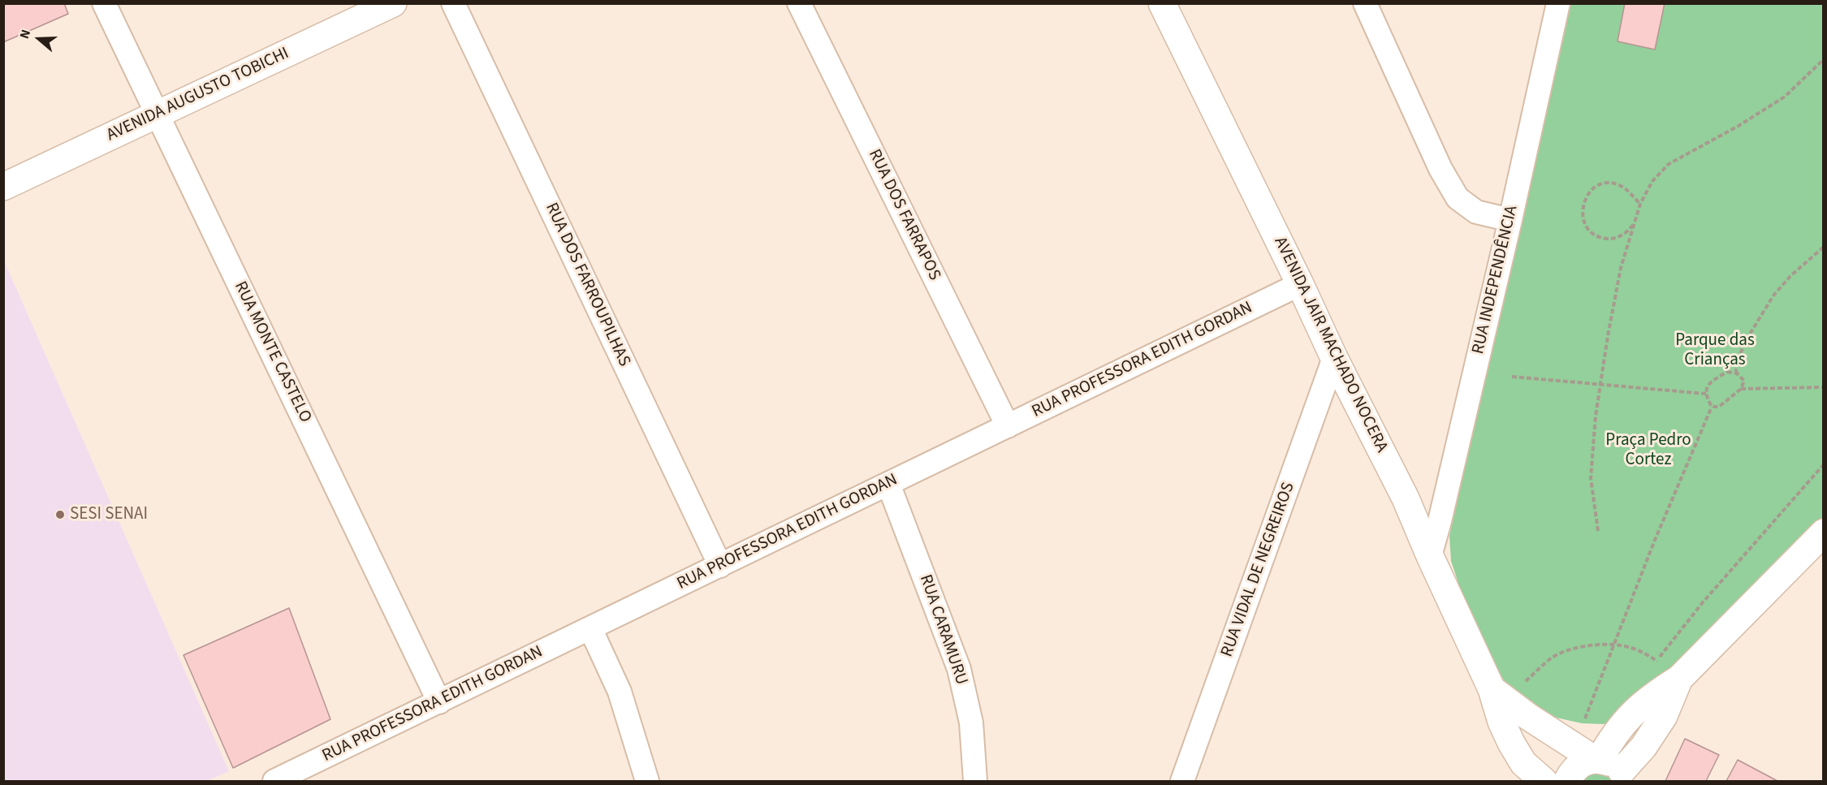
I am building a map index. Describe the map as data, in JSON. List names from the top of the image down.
{
  "streets": {
    "street": [
      "AVENIDA AUGUSTO TOBICHI",
      "RUA DOS FARRAPOS",
      "RUA INDEPENDÊNCIA",
      "RUA DOS FARROUPILHAS",
      "AVENIDA JAIR MACHADO NOCERA",
      "RUA MONTE CASTELO",
      "RUA PROFESSORA EDITH GORDAN",
      "RUA VIDAL DE NEGREIROS",
      "RUA CARAMURU"
    ]
  },
  "crossings": [
    ["AVENIDA AUGUSTO TOBICHI", "RUA MONTE CASTELO"],
    ["RUA DOS FARRAPOS", "RUA PROFESSORA EDITH GORDAN"],
    ["RUA INDEPENDÊNCIA", "AVENIDA JAIR MACHADO NOCERA"],
    ["RUA DOS FARROUPILHAS", "RUA PROFESSORA EDITH GORDAN"],
    ["AVENIDA JAIR MACHADO NOCERA", "RUA PROFESSORA EDITH GORDAN"],
    ["AVENIDA JAIR MACHADO NOCERA", "RUA VIDAL DE NEGREIROS"],
    ["RUA MONTE CASTELO", "RUA PROFESSORA EDITH GORDAN"],
    ["RUA PROFESSORA EDITH GORDAN", "RUA CARAMURU"]
  ],
  "parks": ["Parque das Crianças", "Praça Pedro Cortez"],
  "places": ["SESI SENAI"],
  "north": "left"
}
